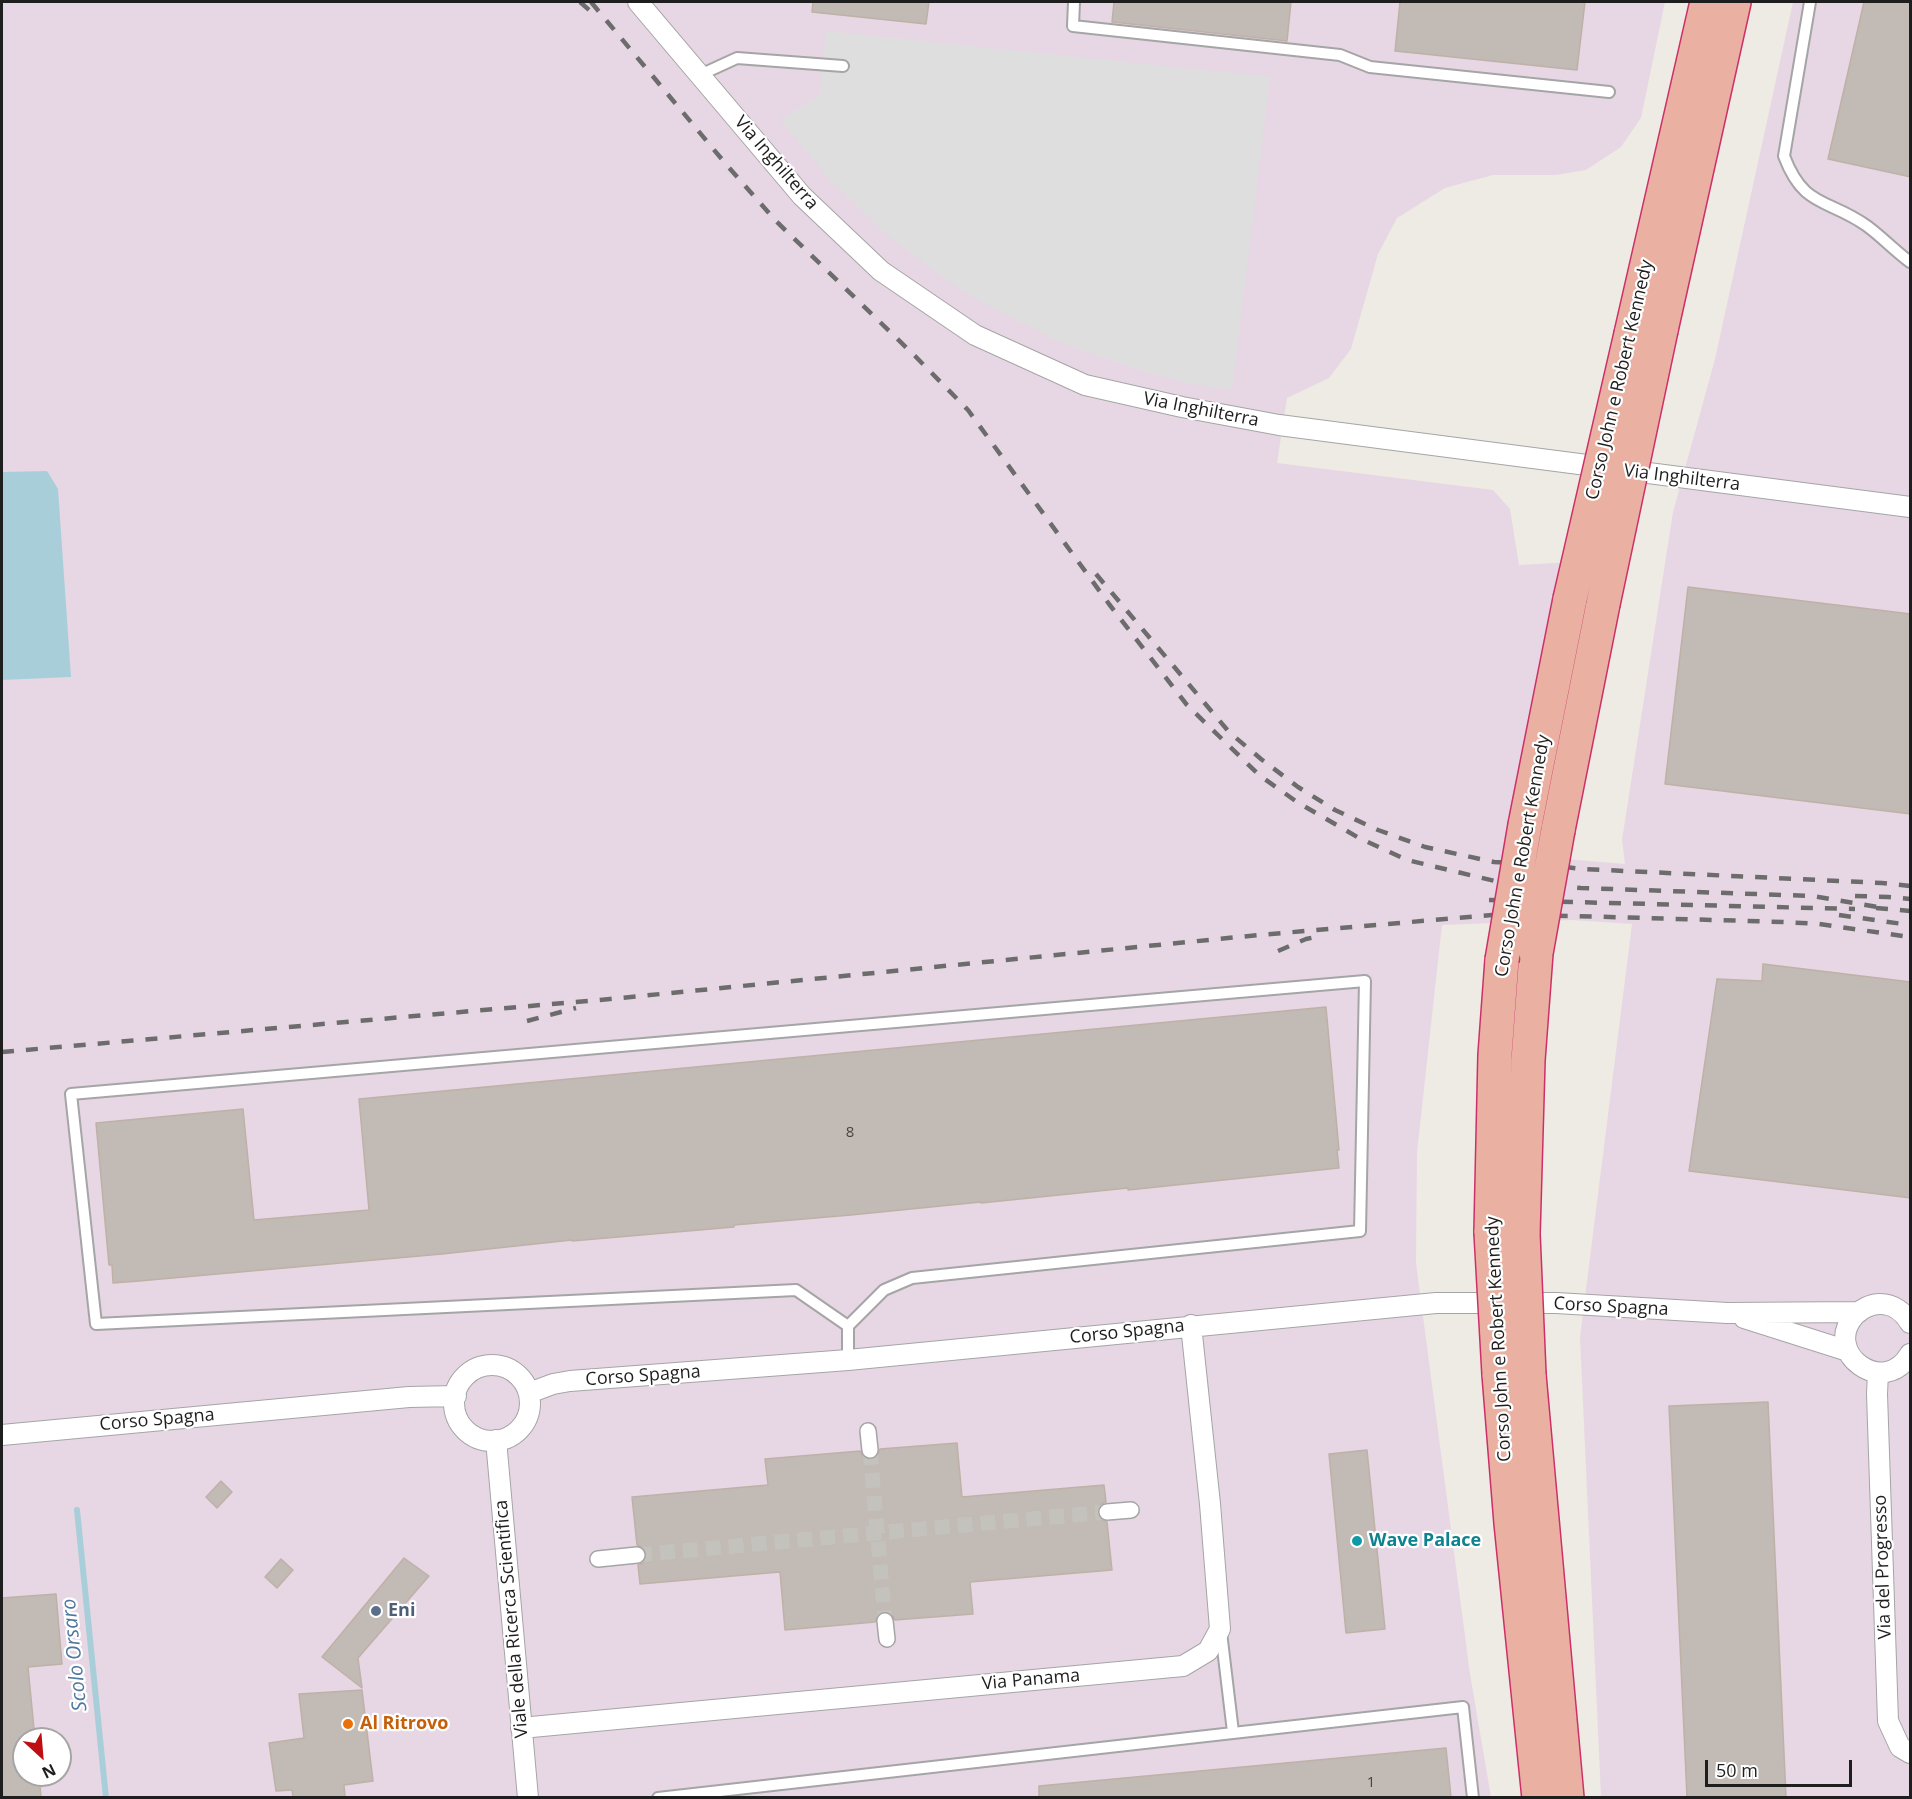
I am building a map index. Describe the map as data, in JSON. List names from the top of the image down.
{
  "streets": {
    "highway": ["Corso John e Robert Kennedy"],
    "street": [
      "Via Inghilterra",
      "Corso Spagna",
      "Via del Progresso",
      "Viale della Ricerca Scientifica",
      "Via Panama"
    ]
  },
  "crossings": [
    ["Corso Spagna", "Via del Progresso"],
    ["Corso Spagna", "Viale della Ricerca Scientifica"],
    ["Viale della Ricerca Scientifica", "Via Panama"]
  ],
  "water": ["Scolo Orsaro"],
  "places": ["Wave Palace", "Eni", "Al Ritrovo"],
  "house_numbers": ["8", "1"],
  "scale_bar": "50 m",
  "north": "bottom right"
}
